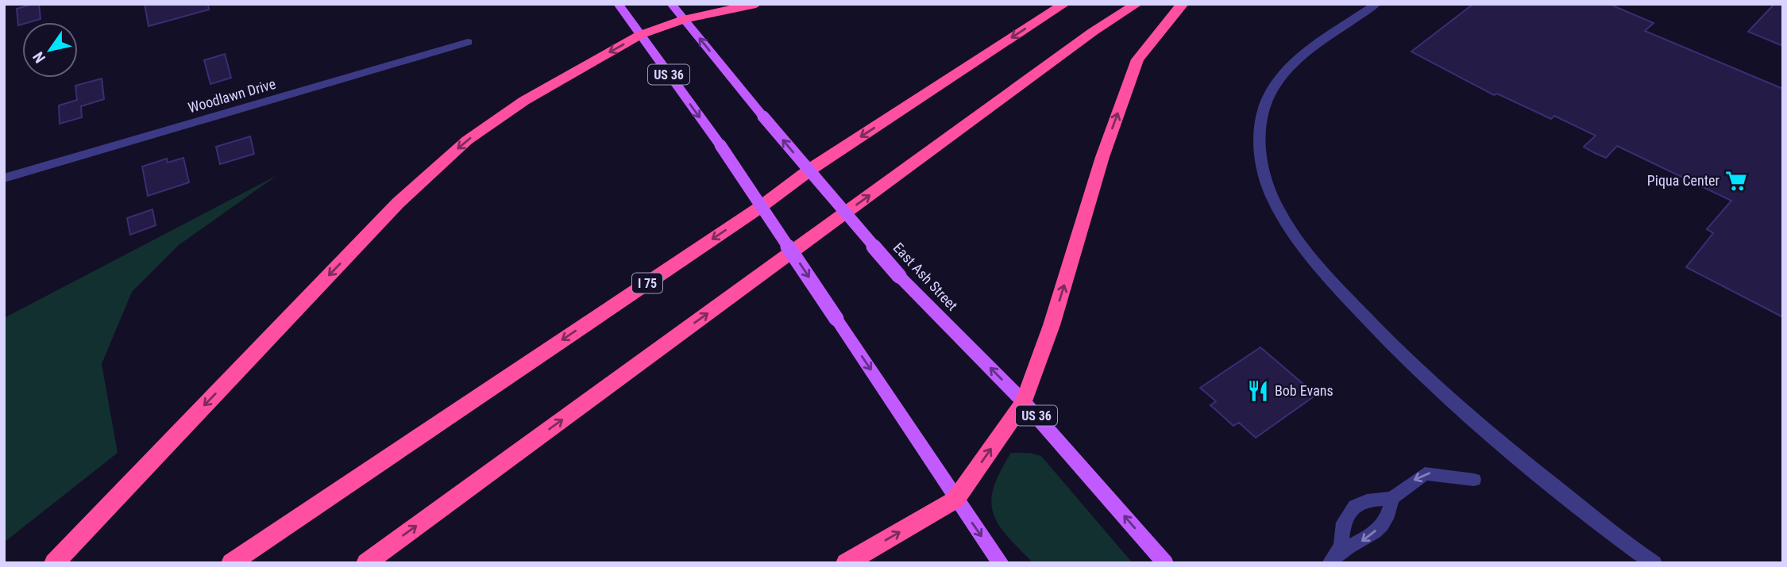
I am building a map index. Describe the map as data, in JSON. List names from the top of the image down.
{
  "streets": {
    "highway": ["I 75"],
    "main road": ["US 36", "East Ash Street"],
    "street": ["Woodlawn Drive"]
  },
  "places": {
    "supermarket": ["Piqua Center"],
    "restaurant": ["Bob Evans"]
  },
  "north": "bottom left"
}
